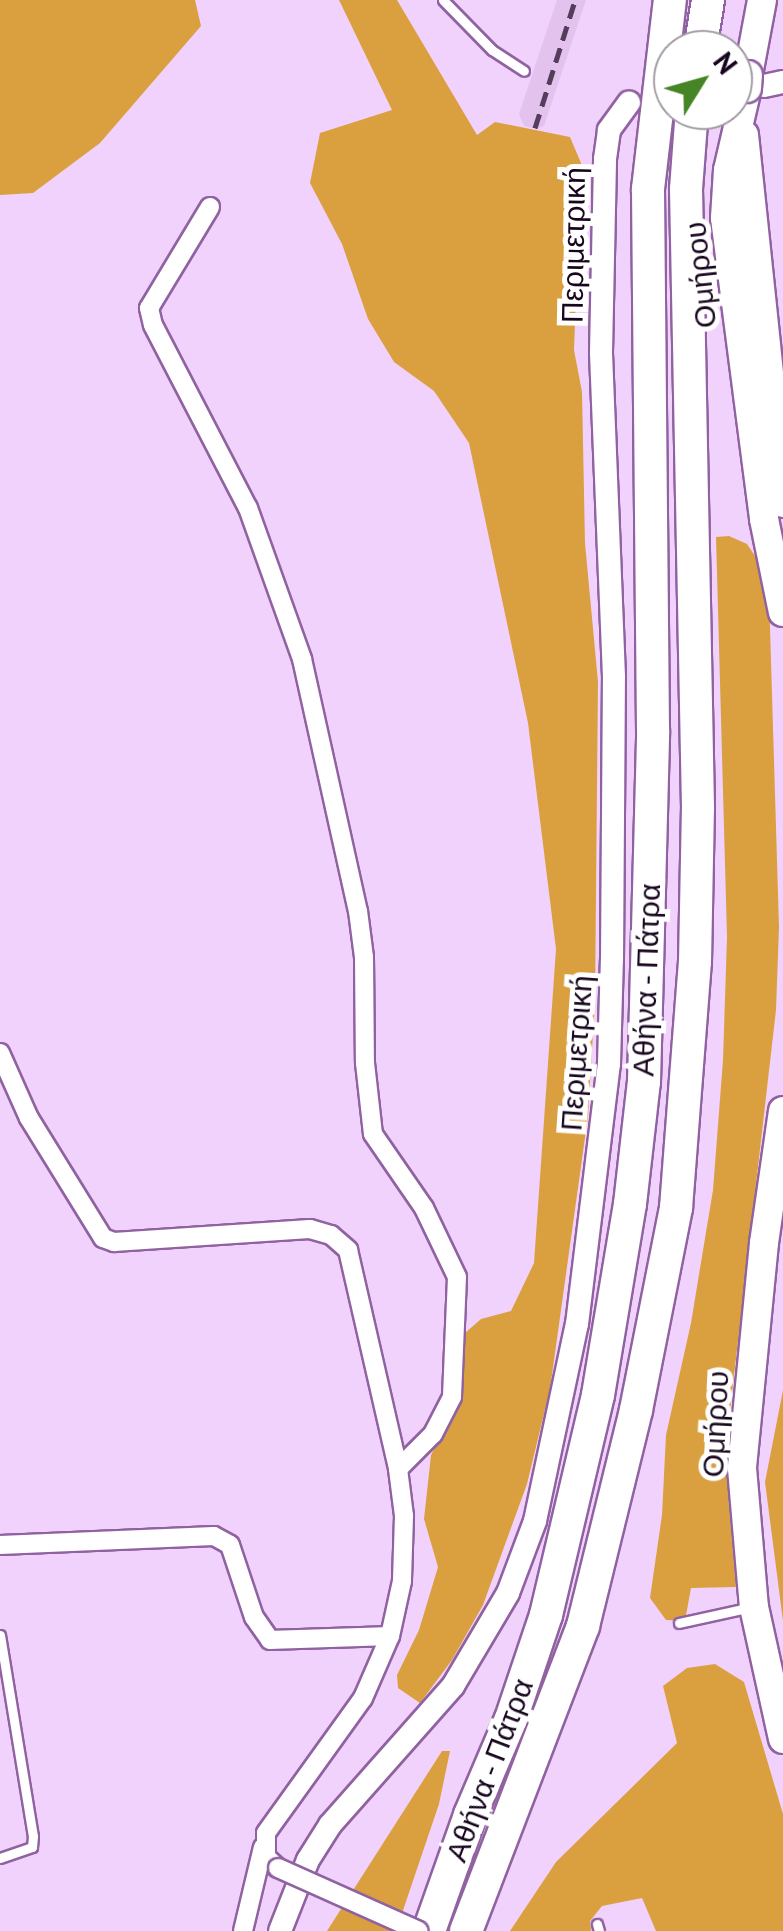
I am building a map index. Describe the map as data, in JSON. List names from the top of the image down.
{
  "streets": {
    "highway": ["Αθήνα - Πάτρα"],
    "main road": ["Ομήρου"],
    "street": ["Περιμετρική"]
  },
  "north": "top right"
}
